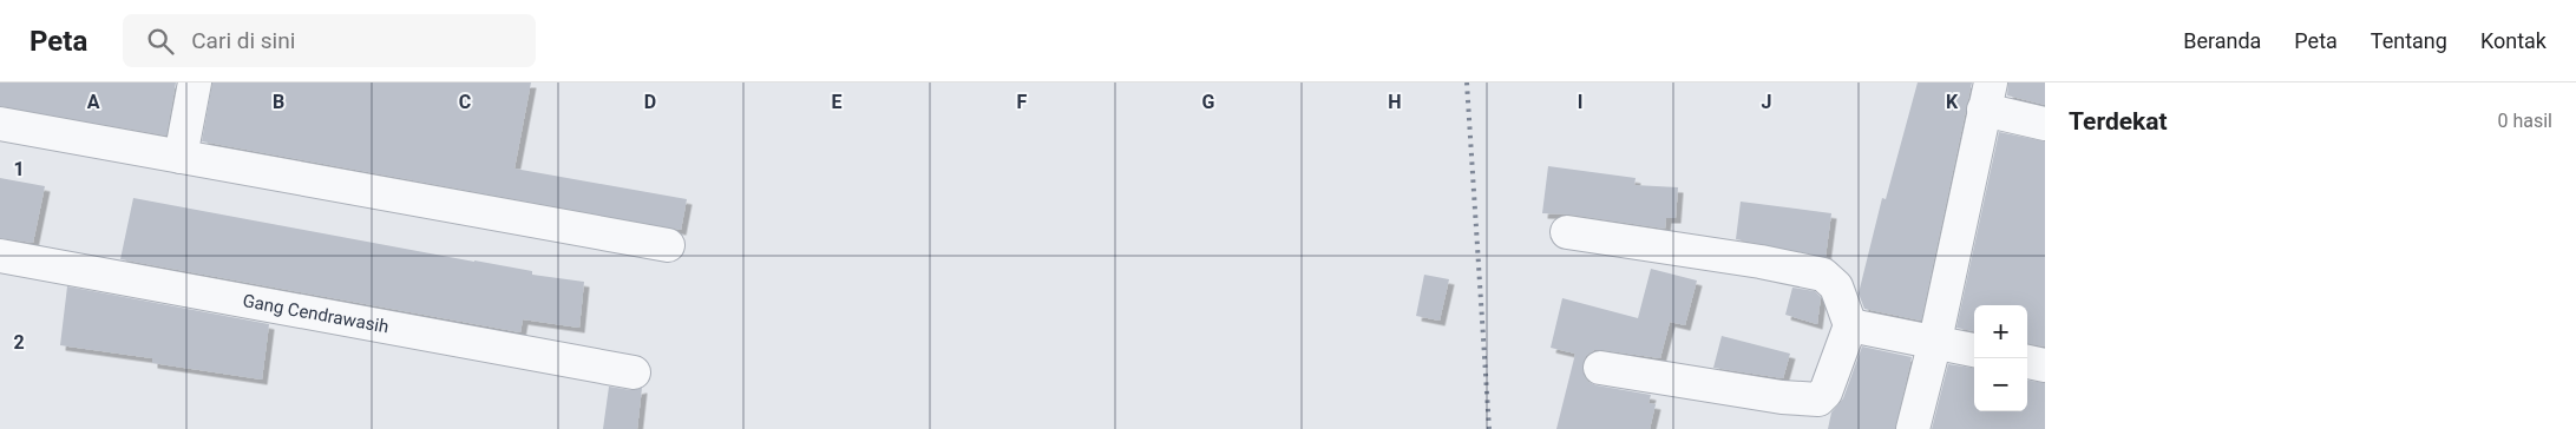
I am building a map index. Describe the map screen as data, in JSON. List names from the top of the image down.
{
  "streets": {
    "street": ["Gang Cendrawasih"]
  },
  "page": {
    "header": "Peta",
    "search": "Cari di sini",
    "nav": [
      "Beranda",
      "Peta",
      "Tentang",
      "Kontak"
    ],
    "heading": ["Terdekat", "0 hasil"],
    "map_buttons": ["+", "−"]
  },
  "grid": {
    "columns": [
      "A",
      "B",
      "C",
      "D",
      "E",
      "F",
      "G",
      "H",
      "I",
      "J",
      "K"
    ],
    "rows": ["1", "2"]
  }
}
